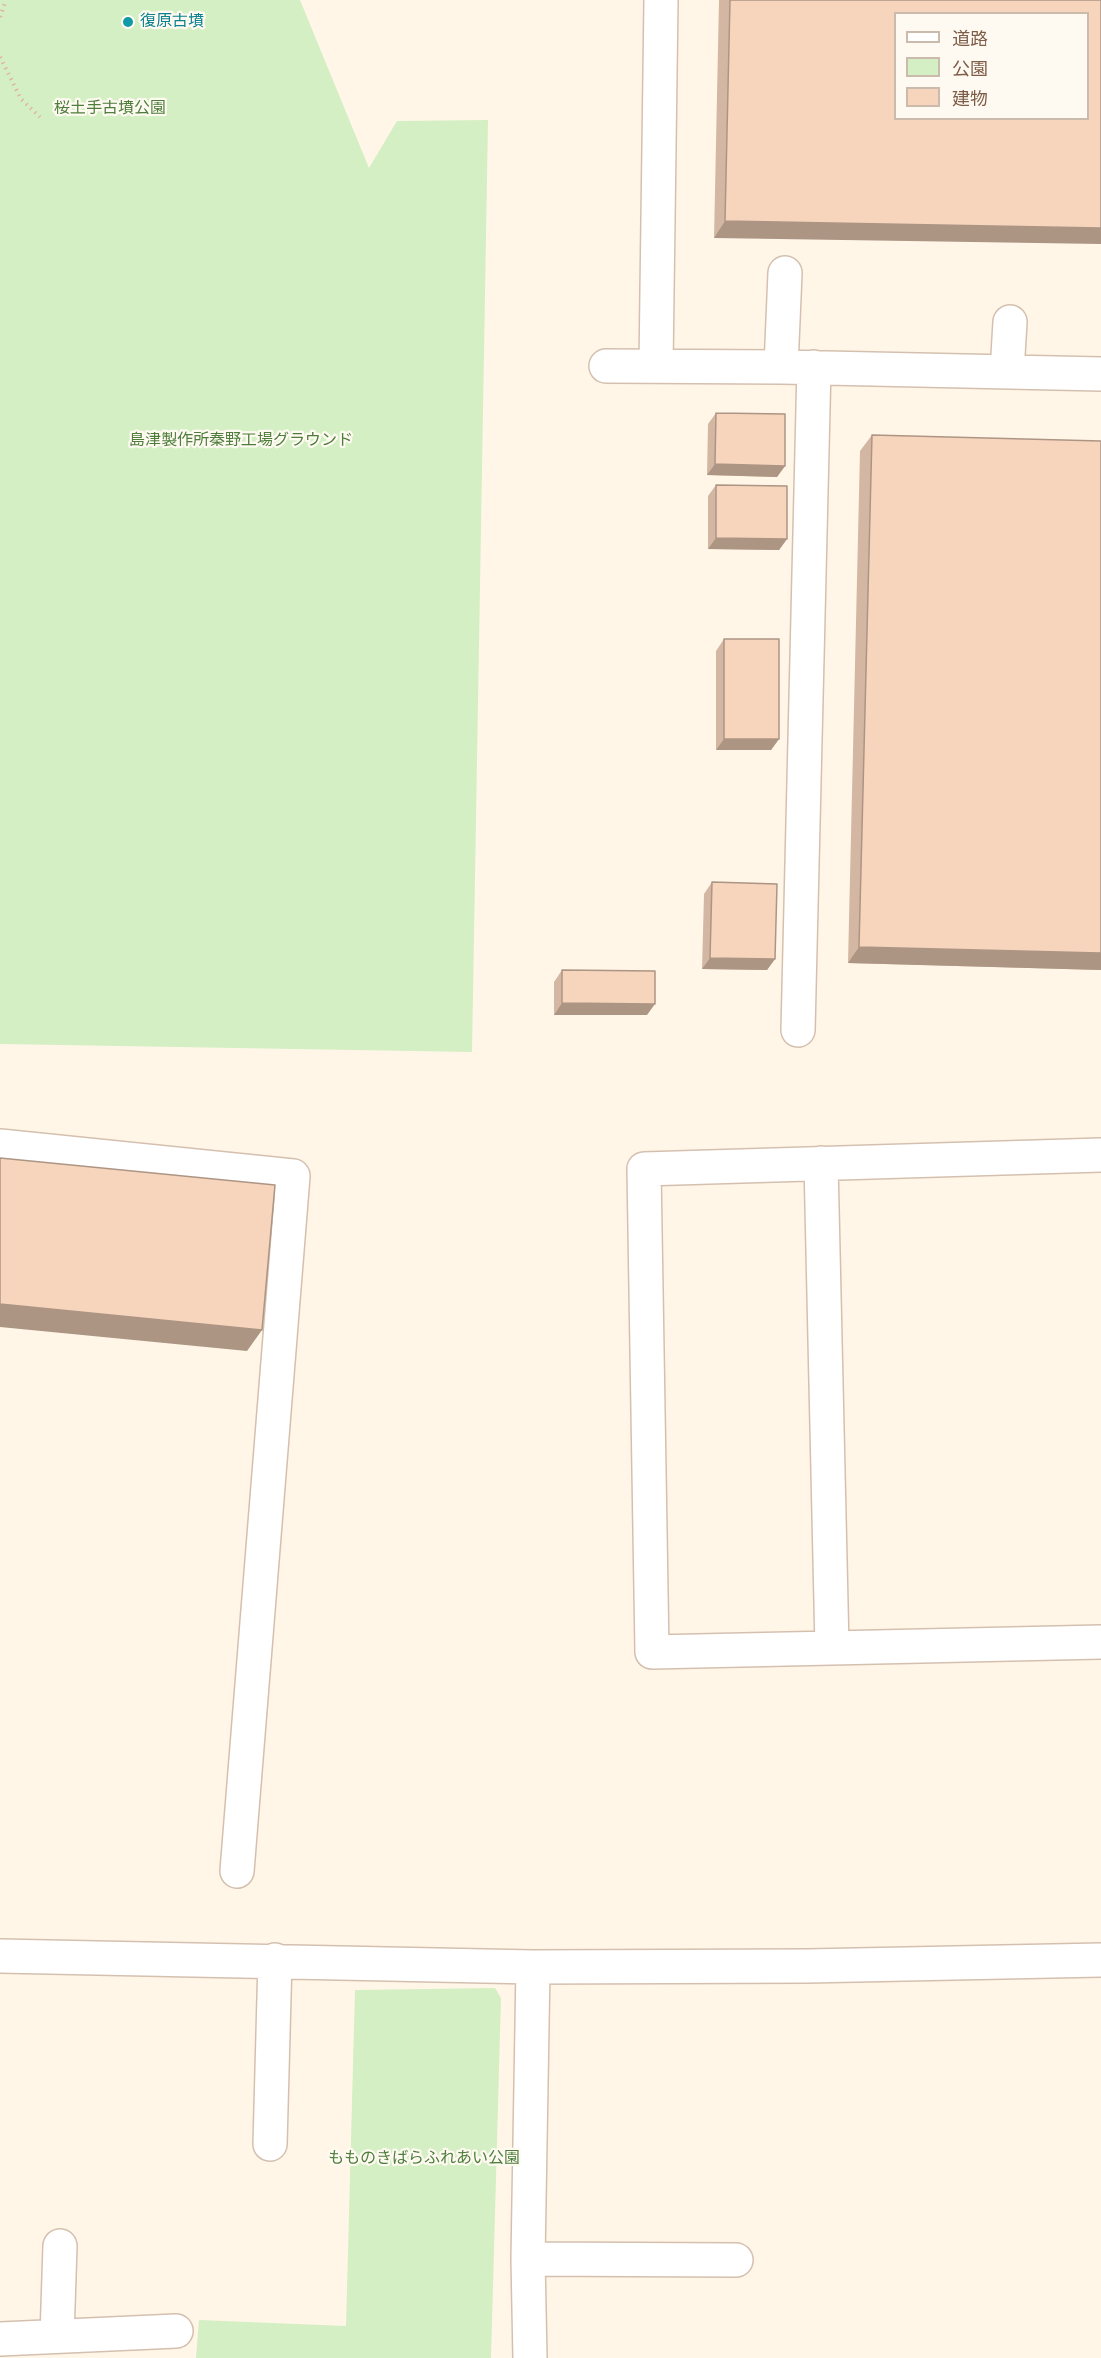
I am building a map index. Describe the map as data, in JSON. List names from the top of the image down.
{
  "parks": ["桜土手古墳公園", "島津製作所秦野工場グラウンド", "もものきばらふれあい公園"],
  "places": ["復原古墳"],
  "legend": ["道路", "公園", "建物"]
}
